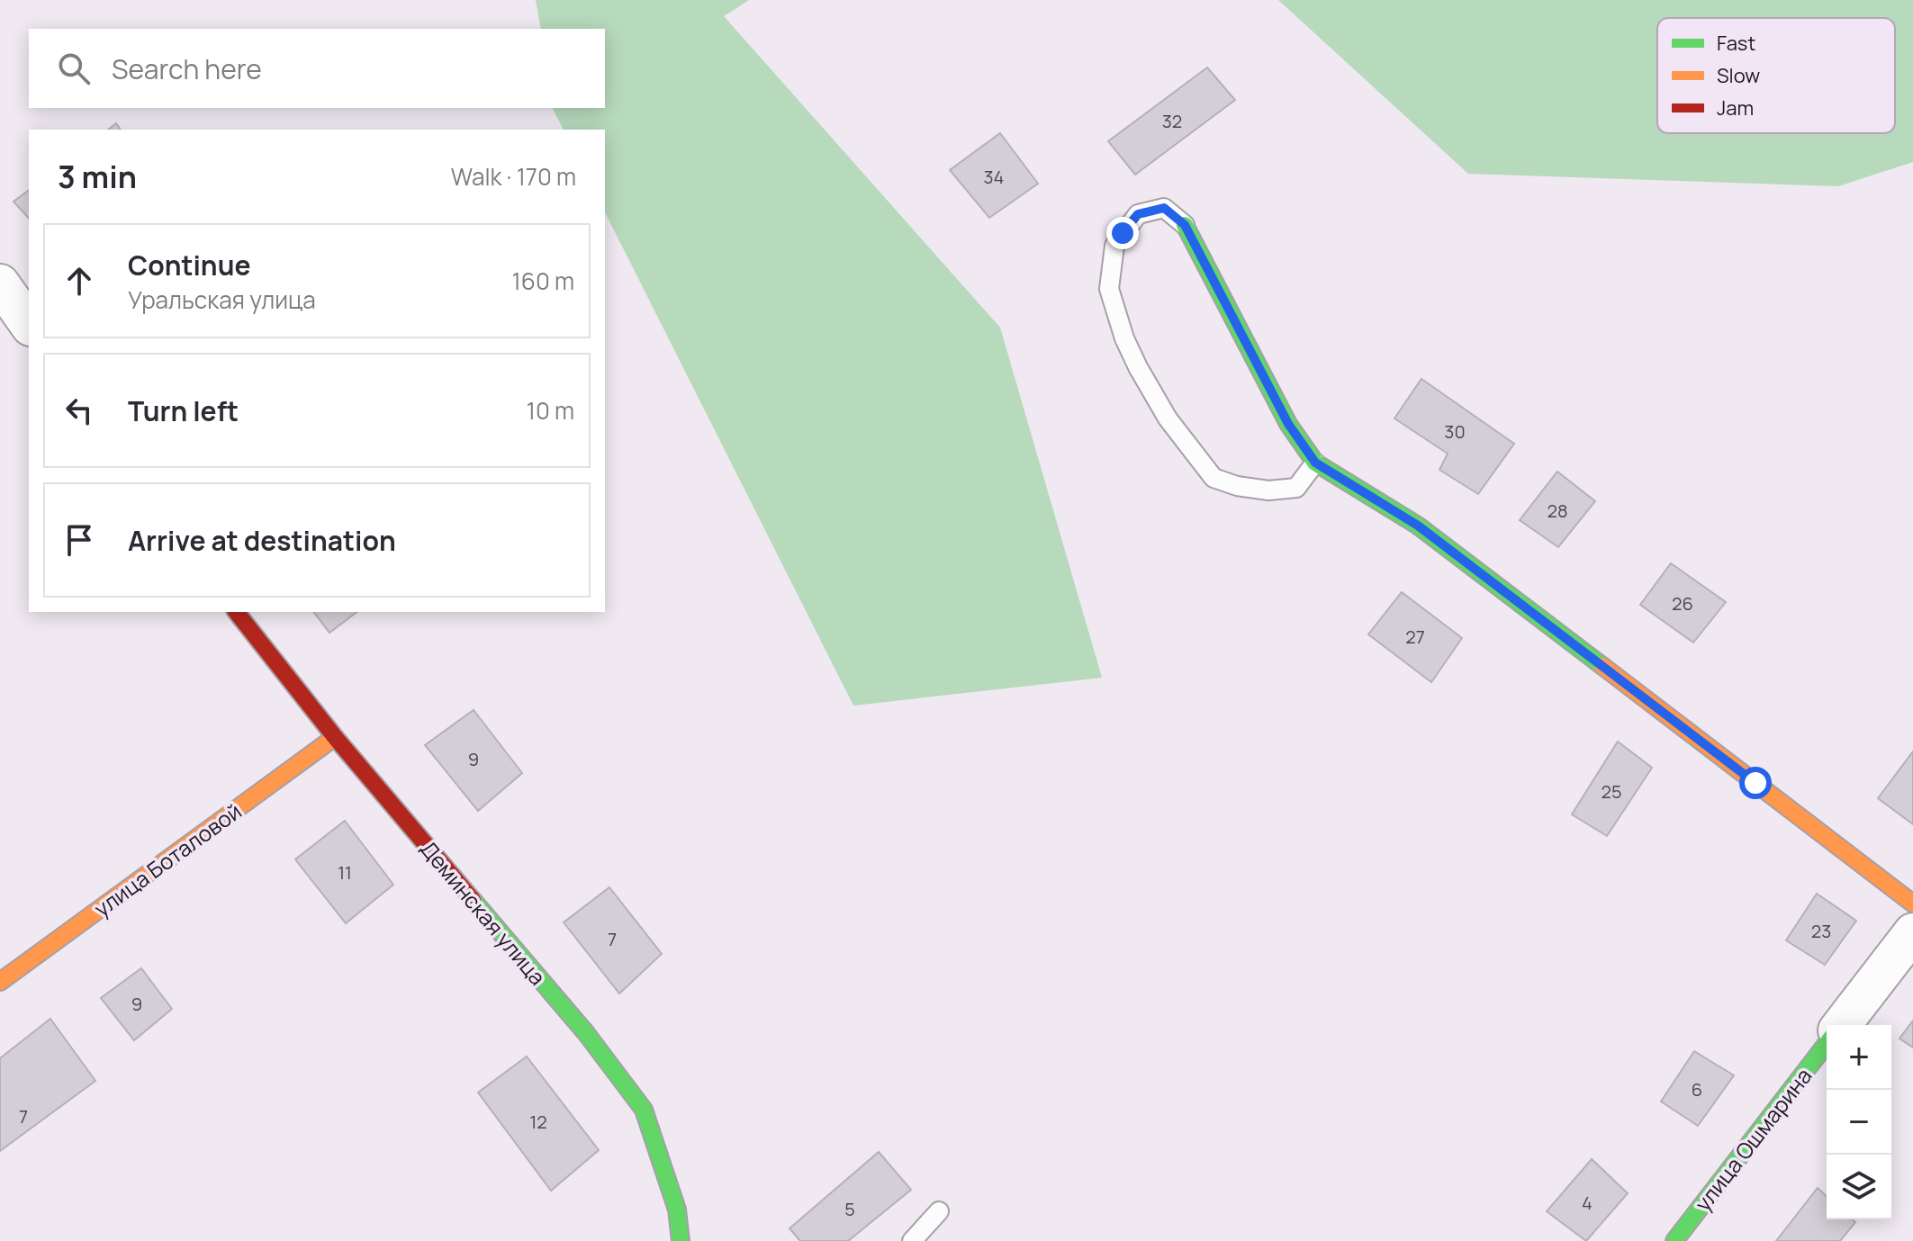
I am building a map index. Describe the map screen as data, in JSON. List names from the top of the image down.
{
  "streets": {
    "street": ["улица Боталовой", "Деминская улица", "улица Ошмарина"]
  },
  "crossings": [
    ["улица Боталовой", "Деминская улица"]
  ],
  "house_numbers": [
    "32",
    "34",
    "30",
    "28",
    "26",
    "27",
    "9",
    "25",
    "11",
    "23",
    "7",
    "9",
    "6",
    "7",
    "12",
    "4",
    "5"
  ],
  "legend": ["Fast", "Slow", "Jam"],
  "page": {
    "search": "Search here",
    "heading": ["3 min", "Walk · 170 m"],
    "list": [
      ["Continue", "Уральская улица", "160 m"],
      ["Turn left", "10 m"],
      "Arrive at destination"
    ],
    "map_buttons": ["+", "−"]
  }
}
